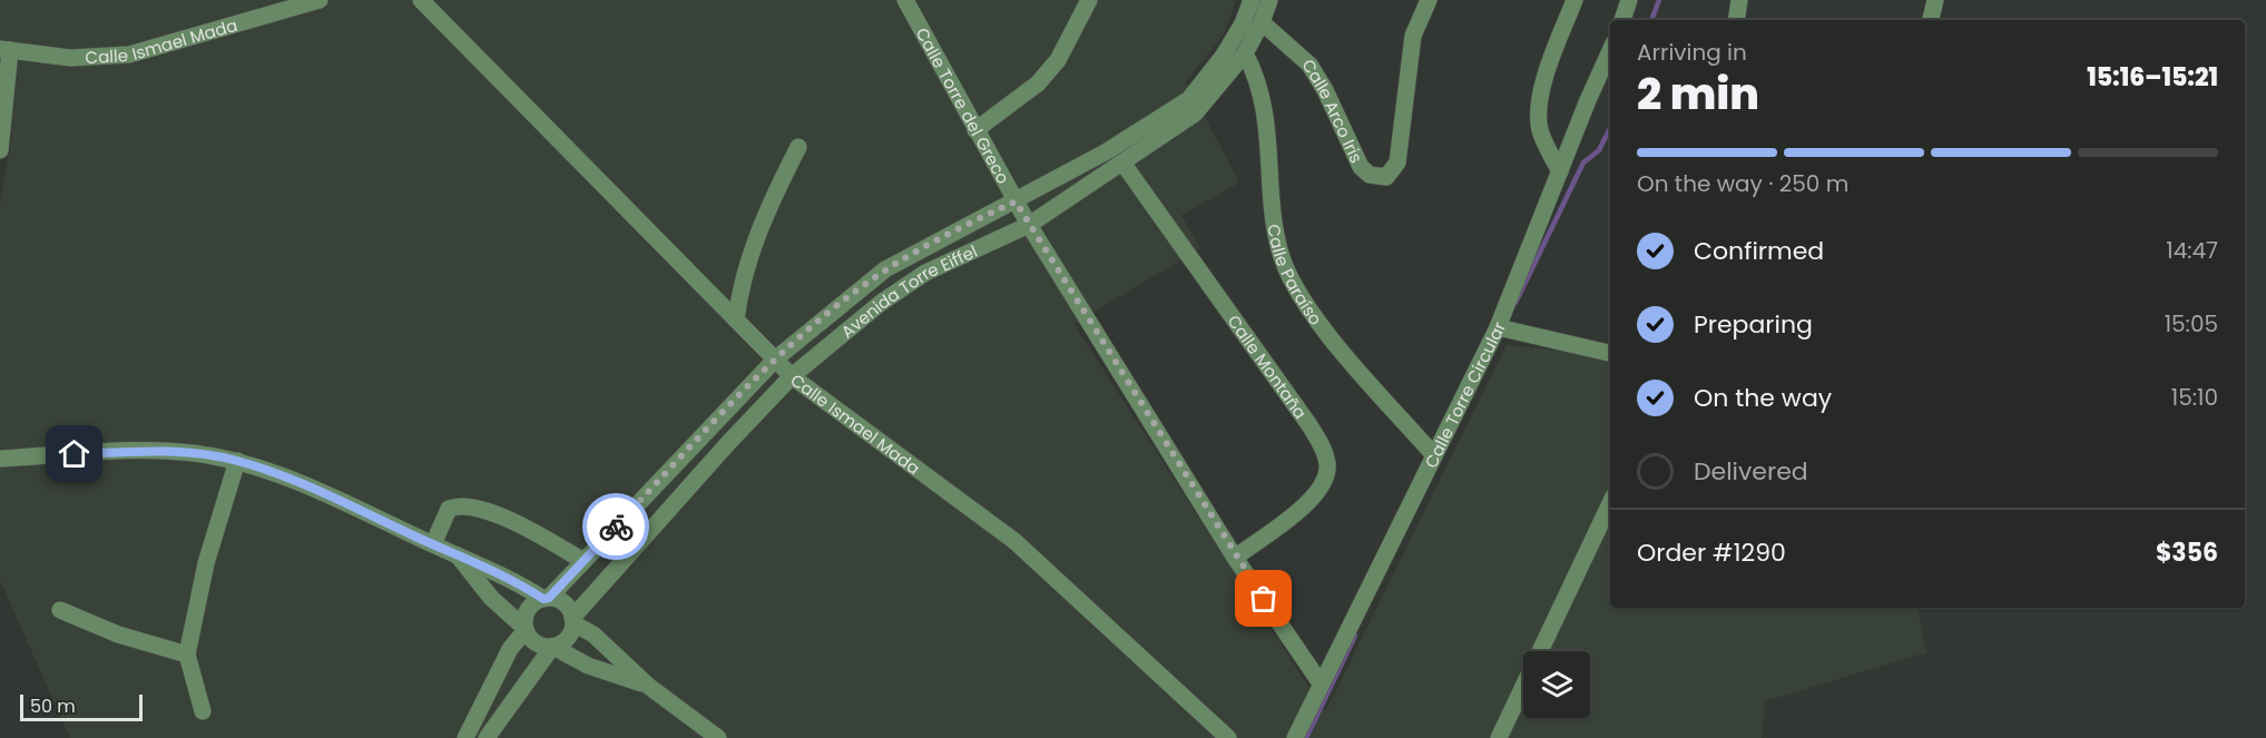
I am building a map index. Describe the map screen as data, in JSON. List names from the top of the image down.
{
  "streets": {
    "street": [
      "Calle Ismael Mada",
      "Calle Torre del Greco",
      "Calle Arco Iris",
      "Calle Paraíso",
      "Avenida Torre Eiffel",
      "Calle Montaña",
      "Calle Torre Circular"
    ]
  },
  "crossings": [
    ["Calle Ismael Mada", "Avenida Torre Eiffel"],
    ["Calle Torre del Greco", "Avenida Torre Eiffel"],
    ["Calle Torre del Greco", "Calle Montaña"],
    ["Calle Torre del Greco", "Calle Torre Circular"],
    ["Calle Arco Iris", "Avenida Torre Eiffel"],
    ["Calle Paraíso", "Avenida Torre Eiffel"],
    ["Calle Paraíso", "Calle Torre Circular"],
    ["Avenida Torre Eiffel", "Calle Montaña"]
  ],
  "scale_bar": "50 m",
  "page": {
    "heading": ["2 min", "Arriving in", "15:16–15:21"],
    "panel": ["Order #1290", "$356"],
    "bar": "On the way · 250 m",
    "list": [
      ["Confirmed", "14:47"],
      ["Preparing", "15:05"],
      ["On the way", "15:10"],
      "Delivered"
    ],
    "scale": "50 m"
  }
}
